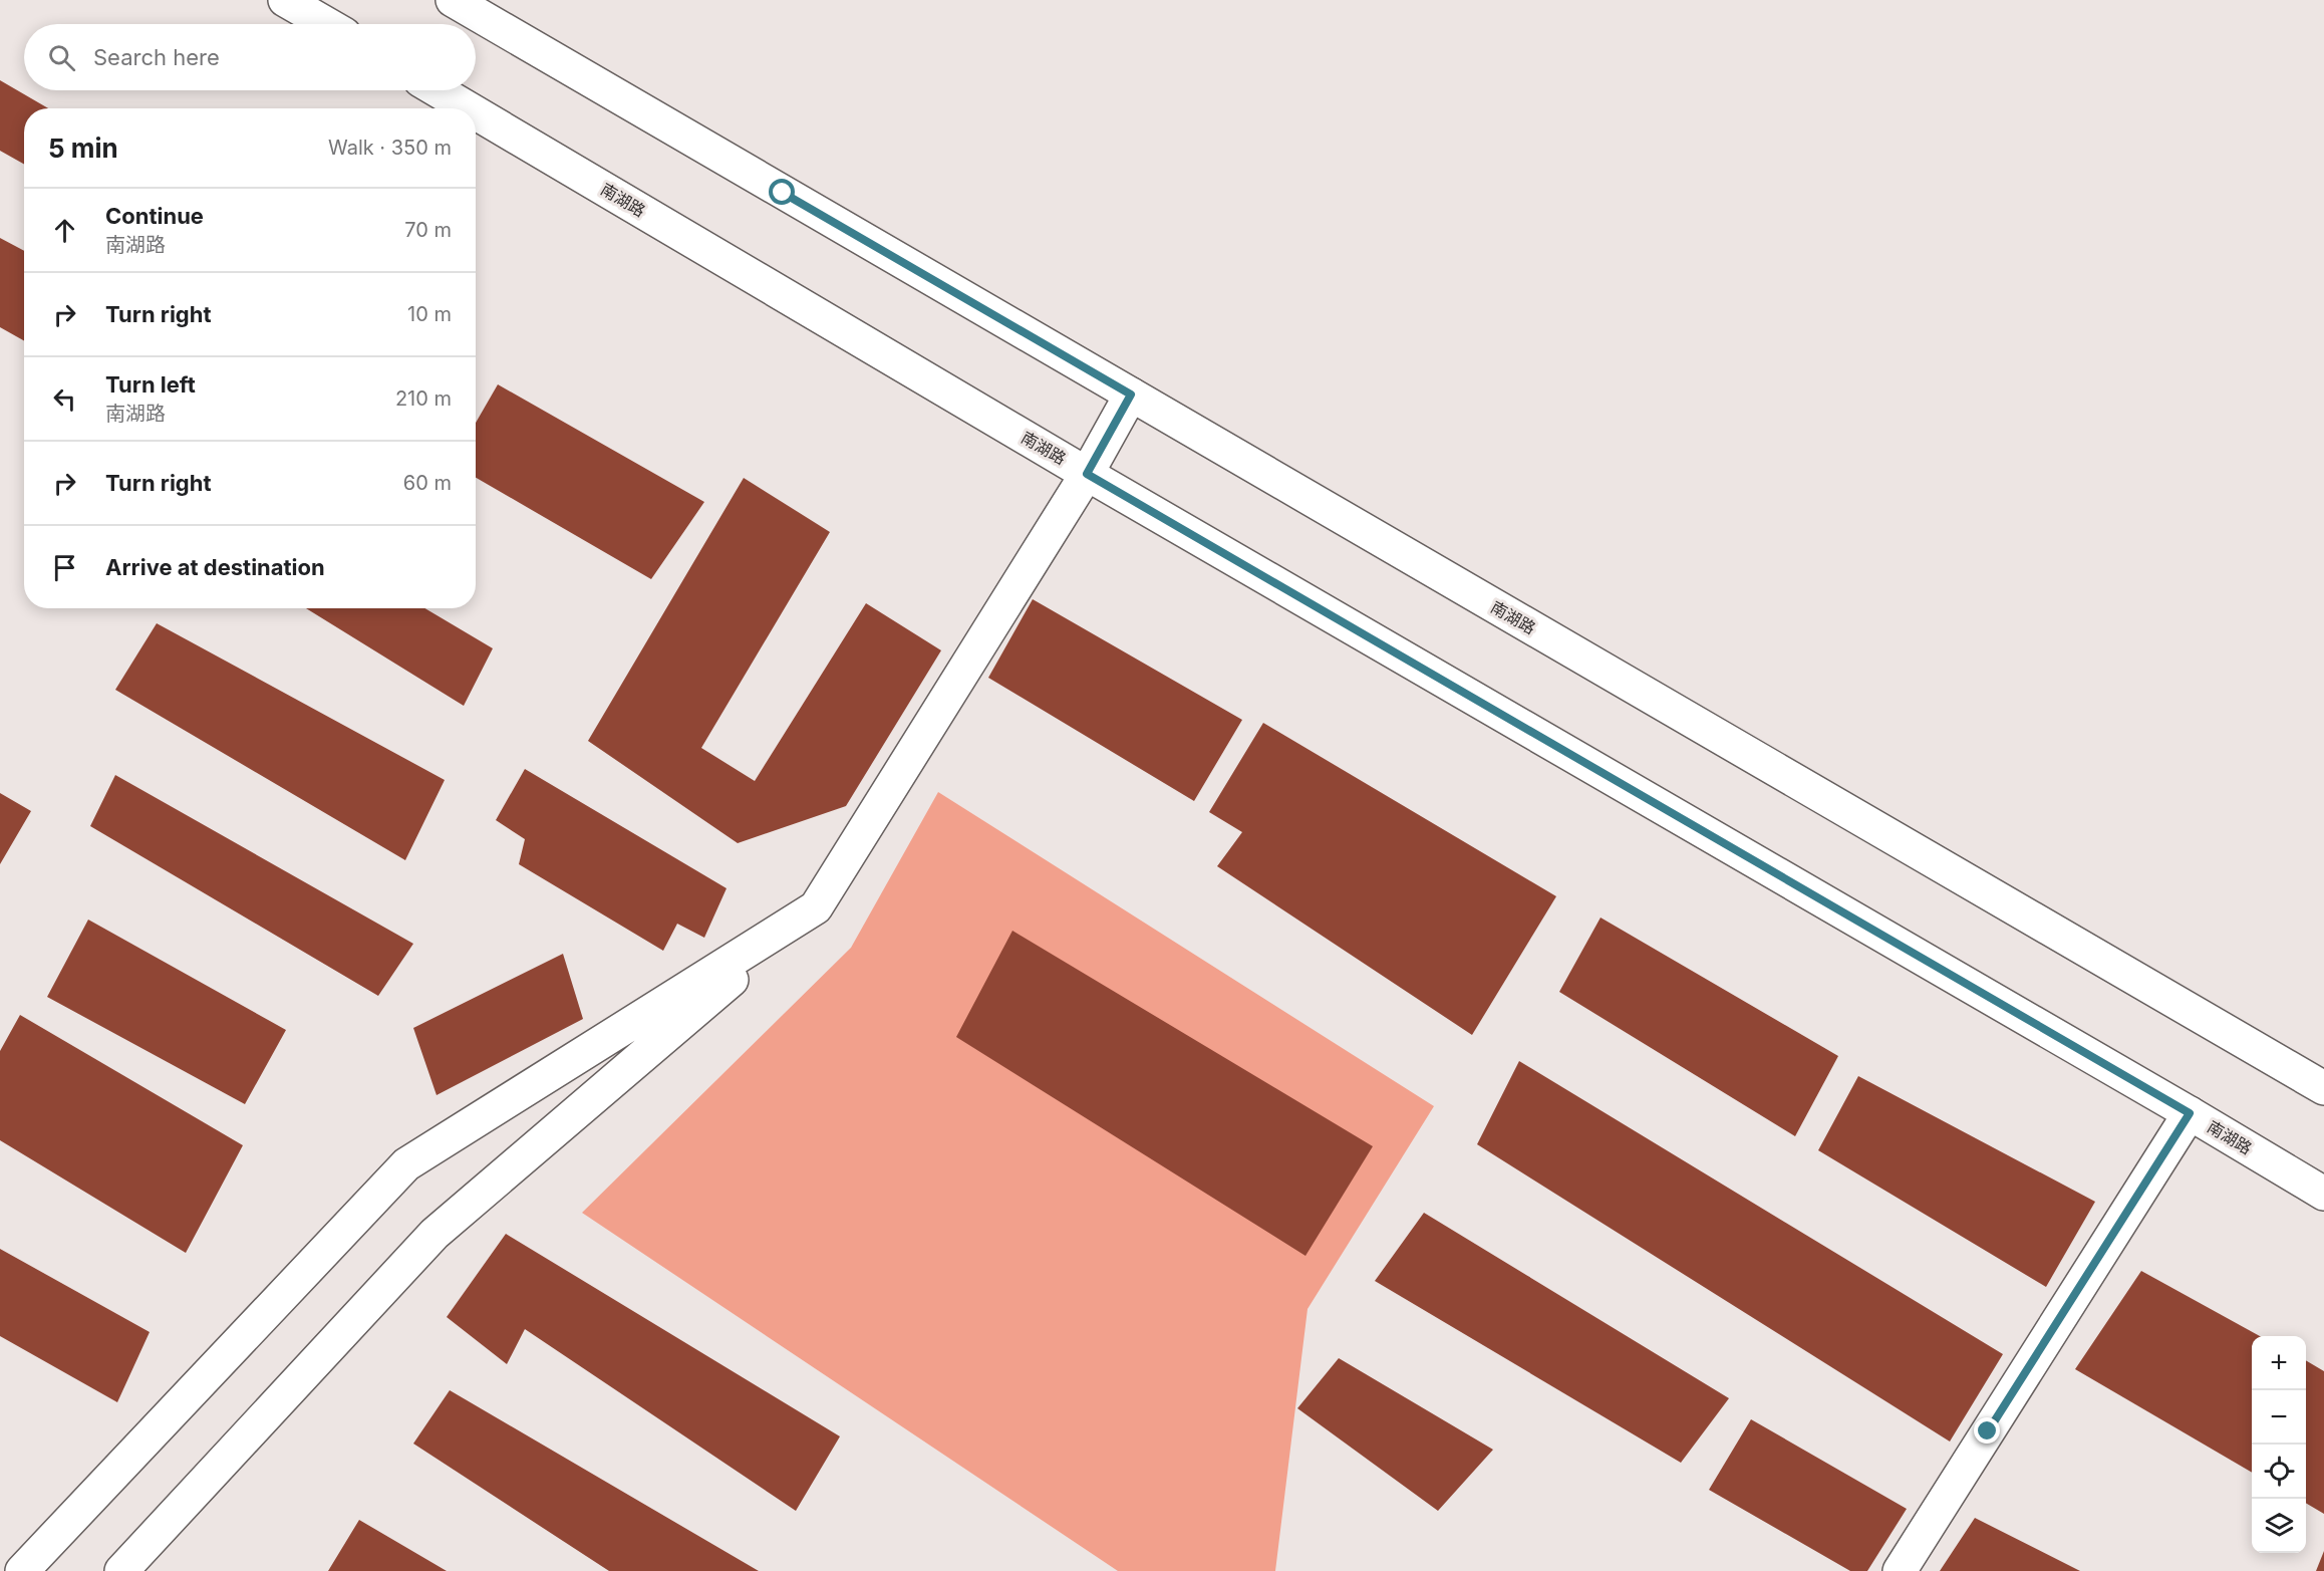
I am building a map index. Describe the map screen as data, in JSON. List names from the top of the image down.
{
  "streets": {
    "main road": ["南湖路"]
  },
  "page": {
    "search": "Search here",
    "heading": ["5 min", "Walk · 350 m"],
    "list": [
      ["Continue", "南湖路", "70 m"],
      ["Turn right", "10 m"],
      ["Turn left", "南湖路", "210 m"],
      ["Turn right", "60 m"],
      "Arrive at destination"
    ],
    "map_buttons": ["+", "−"]
  }
}
